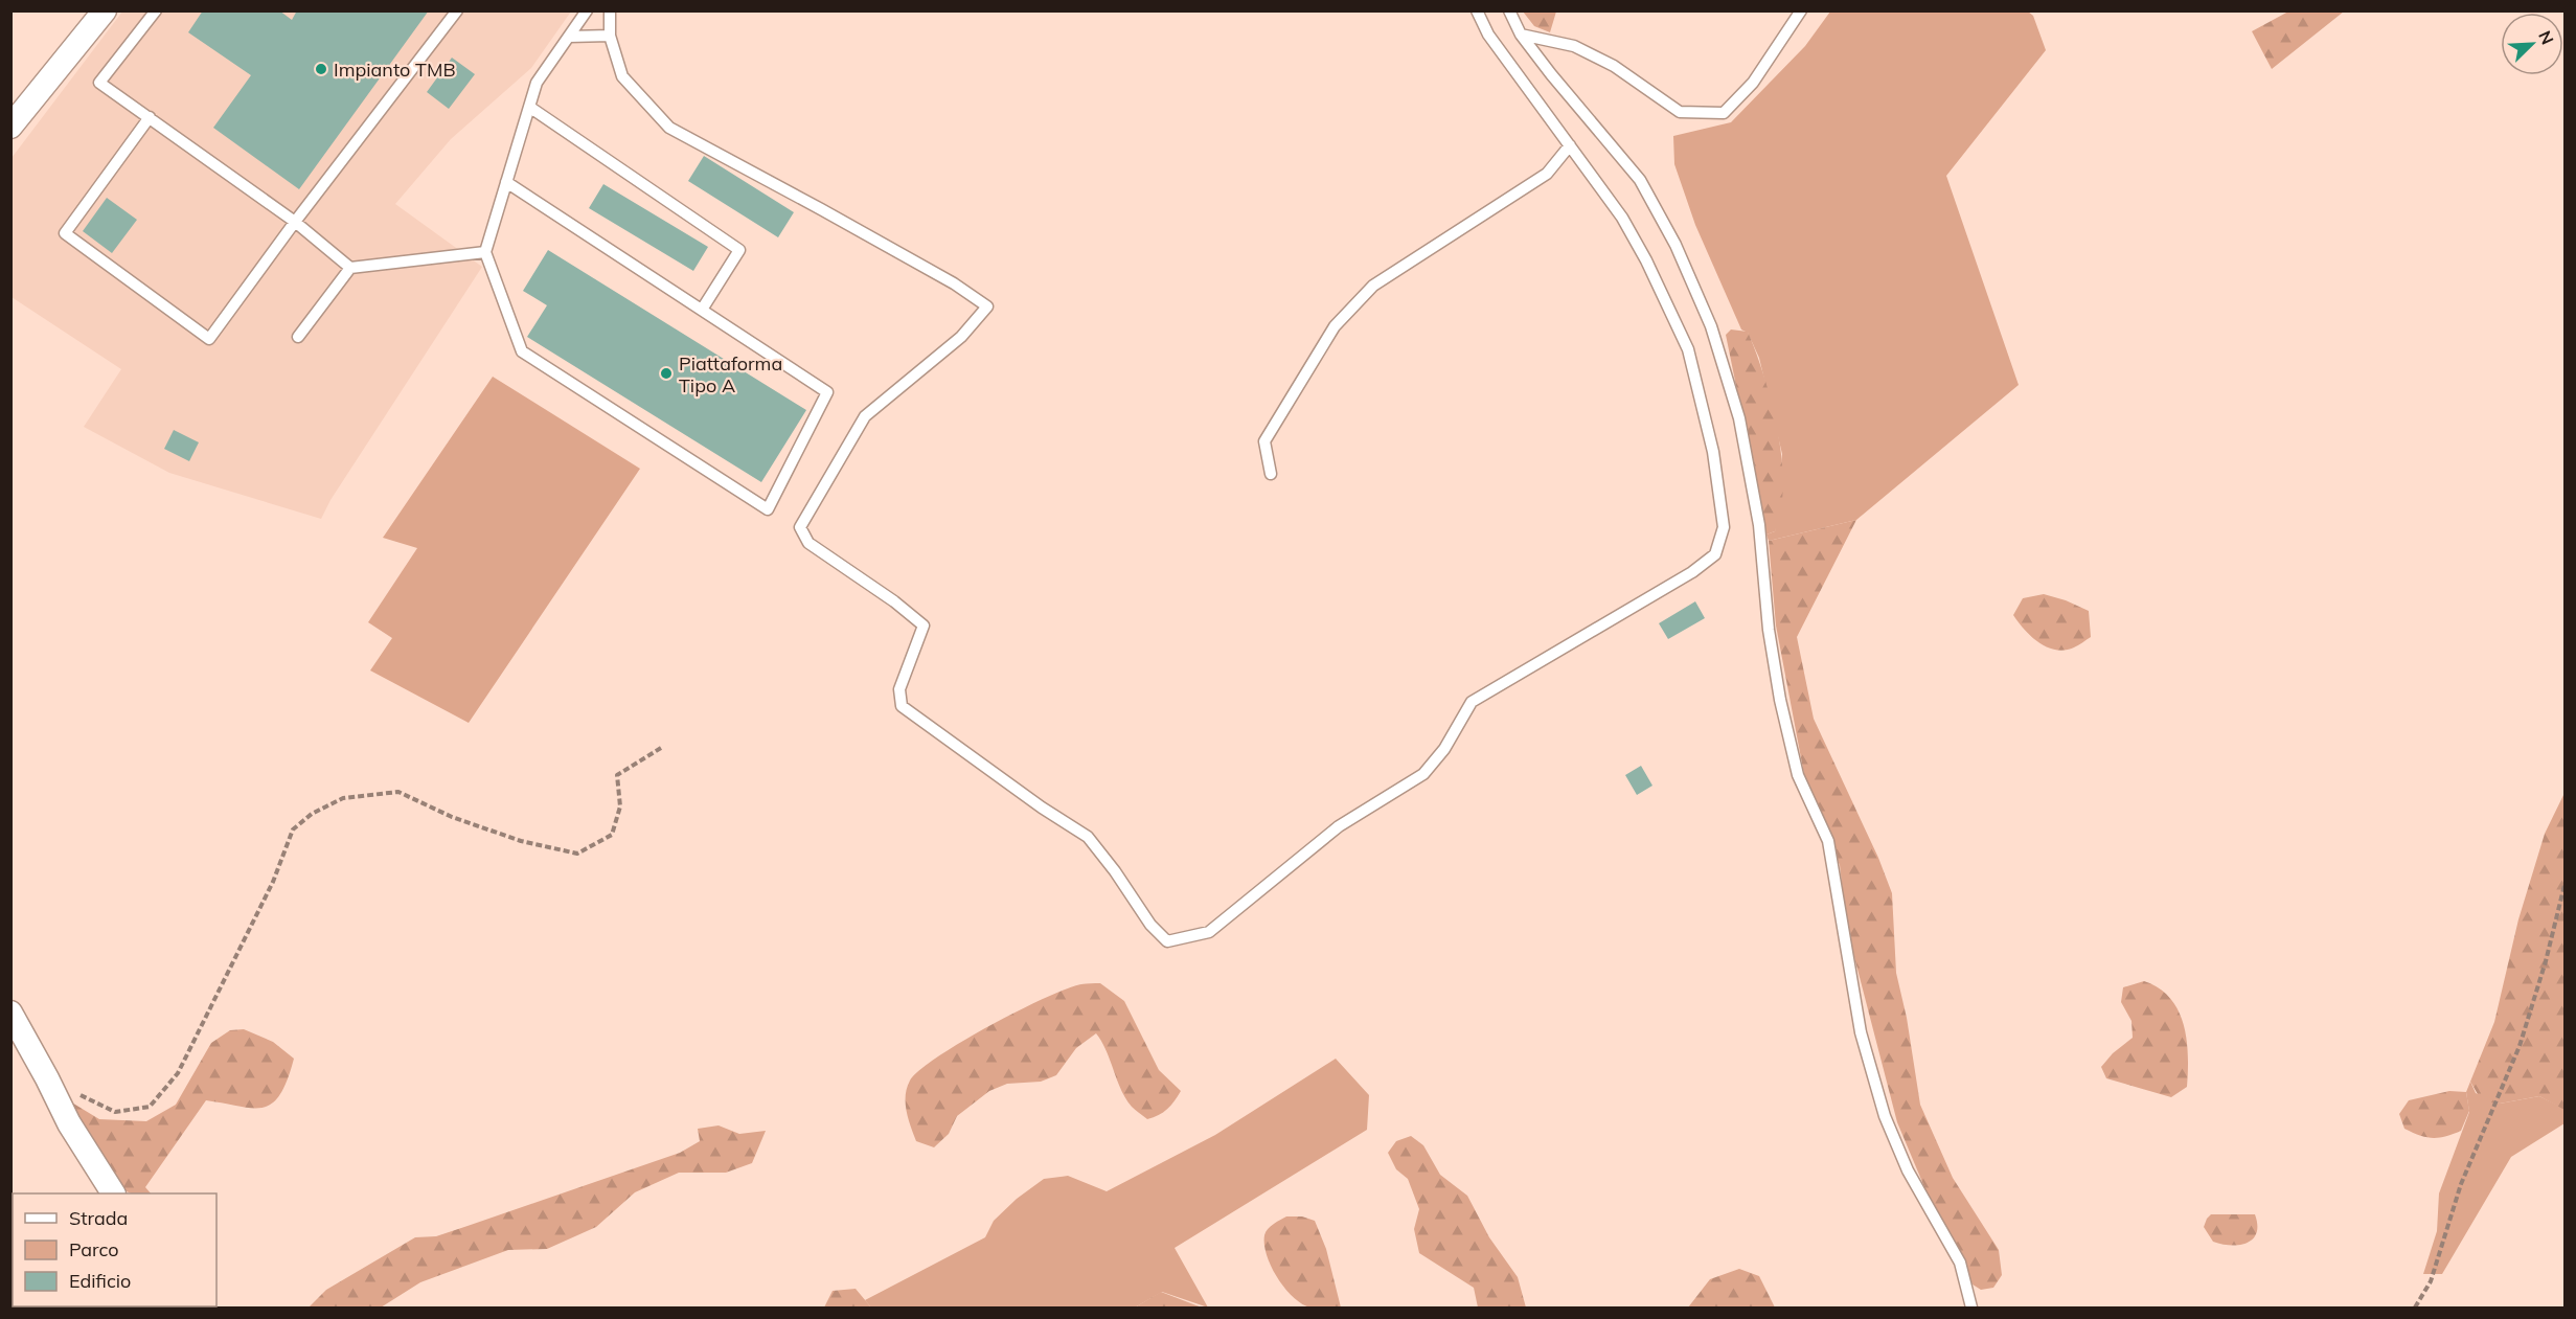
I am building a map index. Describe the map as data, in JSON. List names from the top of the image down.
{
  "places": ["Impianto TMB", "Piattaforma Tipo A"],
  "legend": ["Strada", "Parco", "Edificio"],
  "north": "top right"
}
